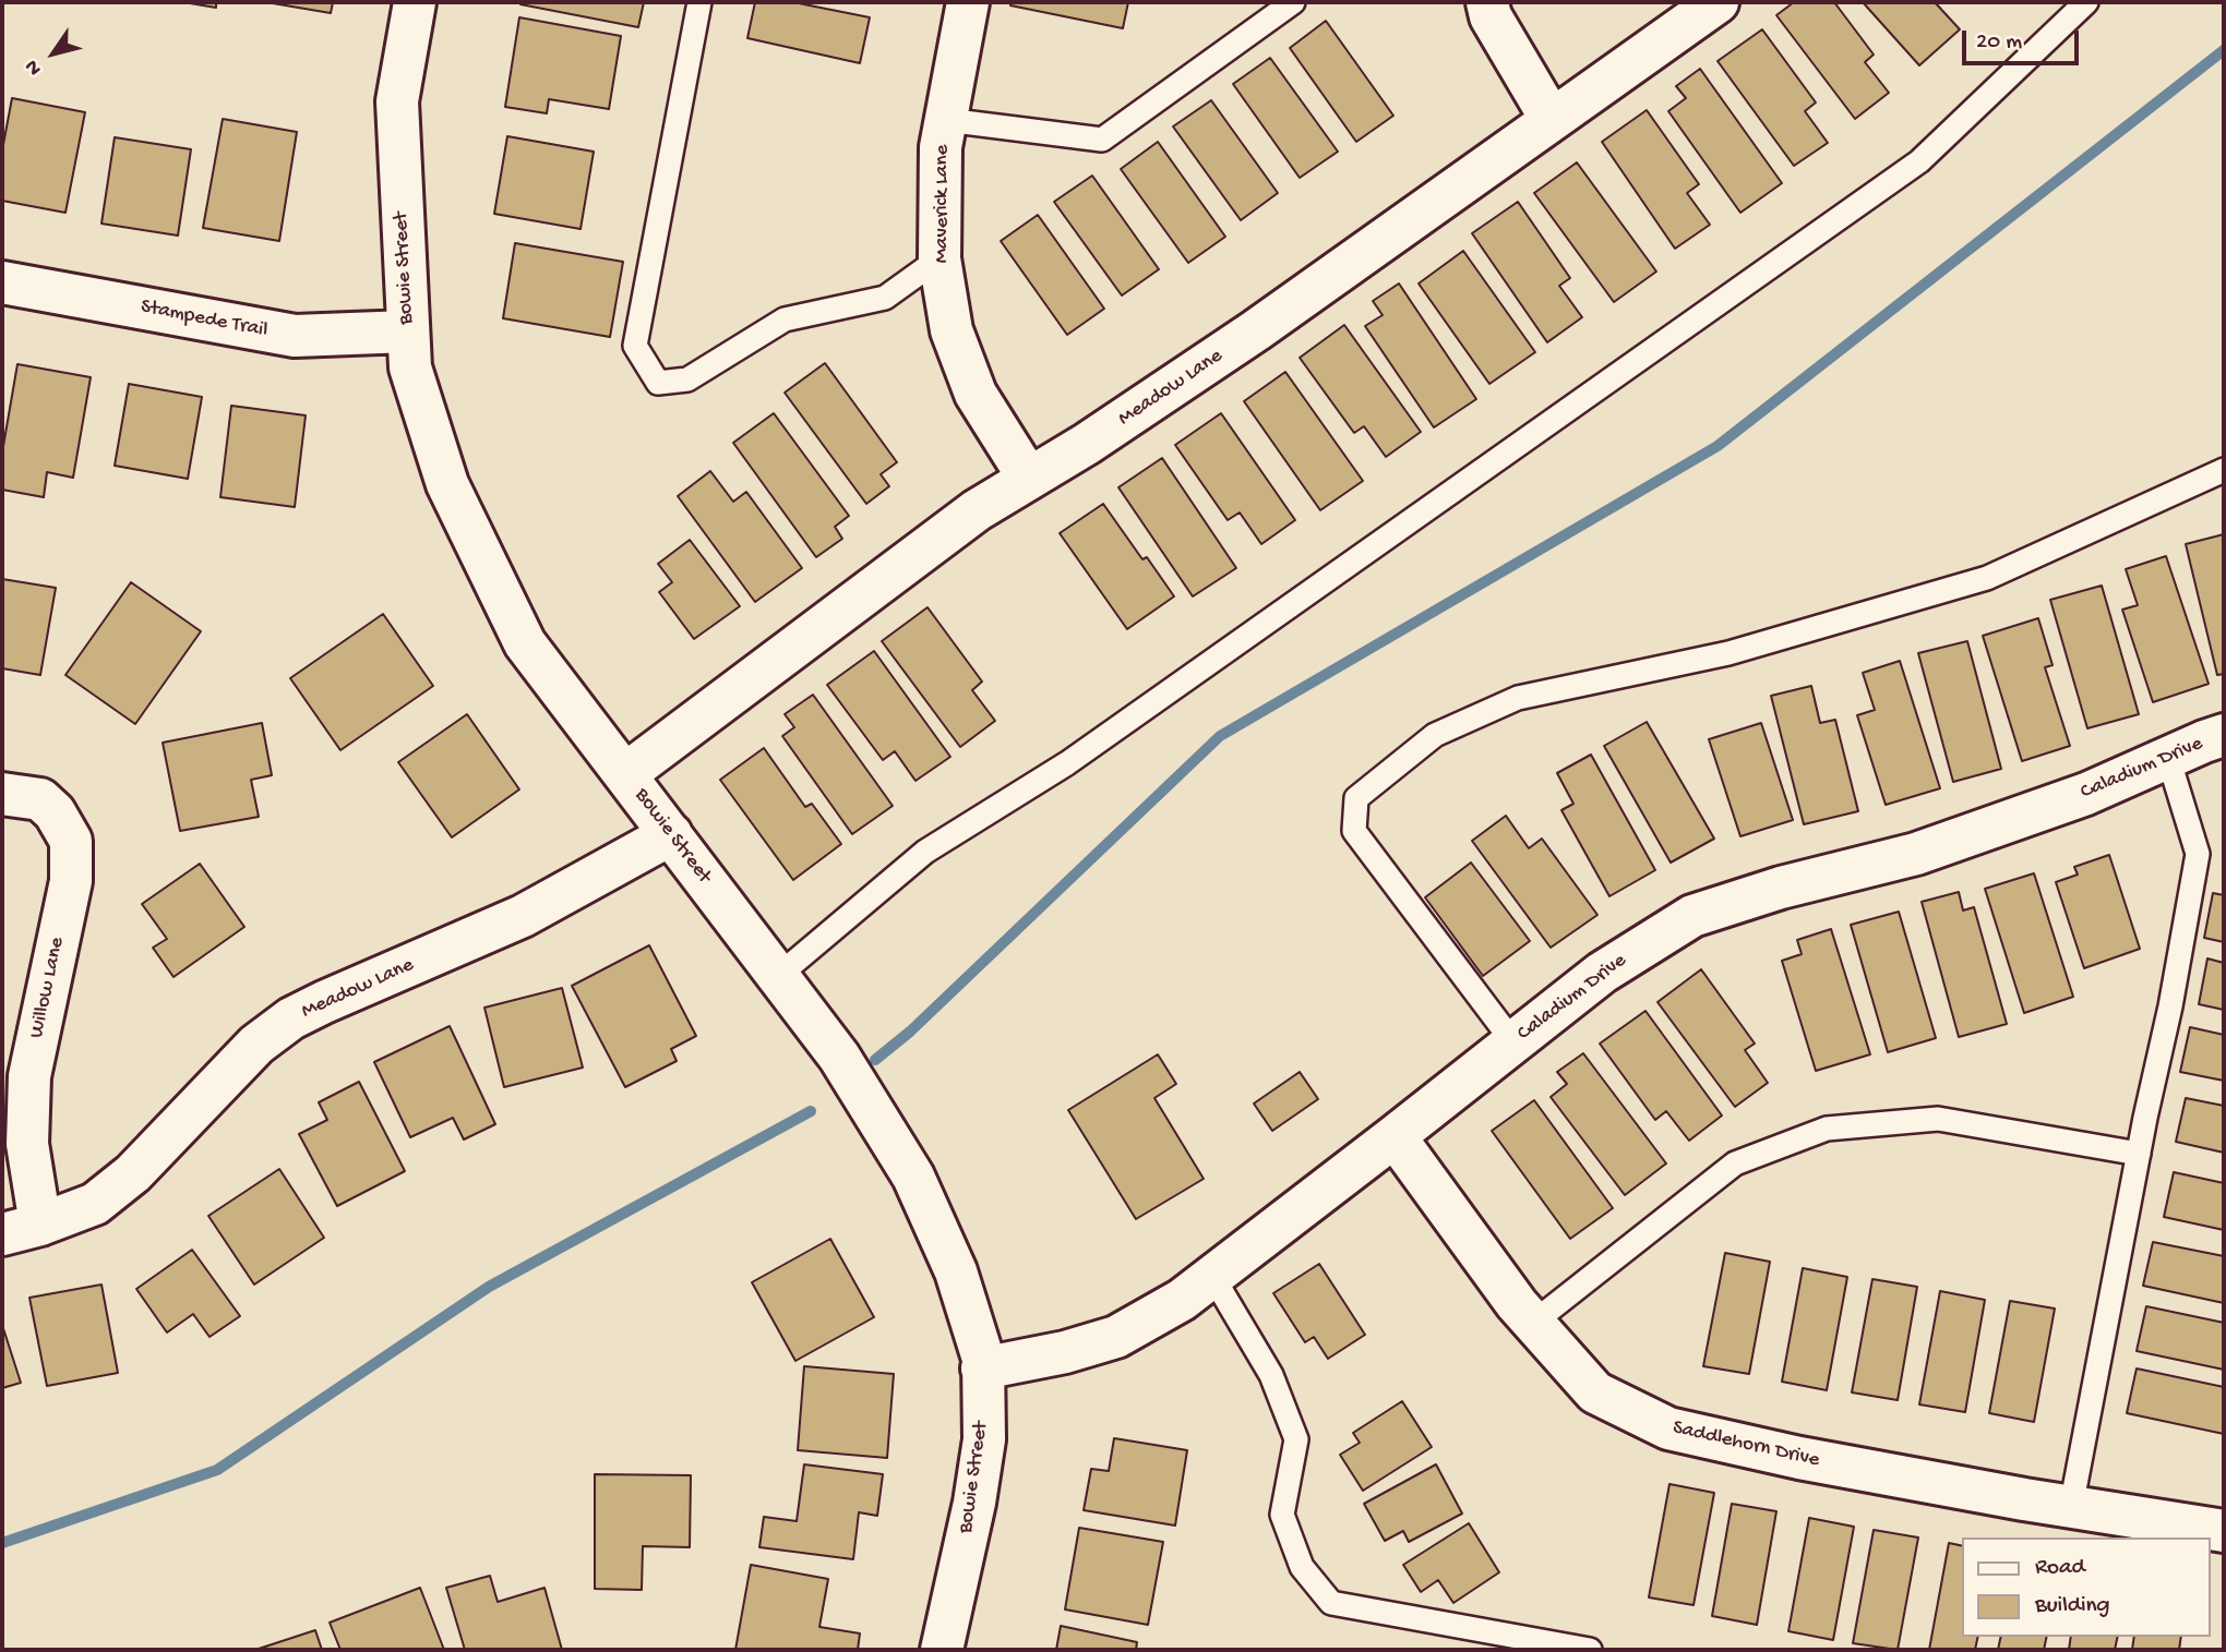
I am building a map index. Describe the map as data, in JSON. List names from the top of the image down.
{
  "streets": {
    "street": [
      "Maverick Lane",
      "Bowie Street",
      "Stampede Trail",
      "Meadow Lane",
      "Caladium Drive",
      "Willow Lane",
      "Saddlehorn Drive"
    ]
  },
  "crossings": [
    ["Maverick Lane", "Meadow Lane"],
    ["Bowie Street", "Stampede Trail"],
    ["Bowie Street", "Meadow Lane"],
    ["Bowie Street", "Caladium Drive"],
    ["Meadow Lane", "Willow Lane"],
    ["Caladium Drive", "Saddlehorn Drive"]
  ],
  "legend": ["Road", "Building"],
  "scale_bar": "20 m",
  "north": "bottom left"
}
